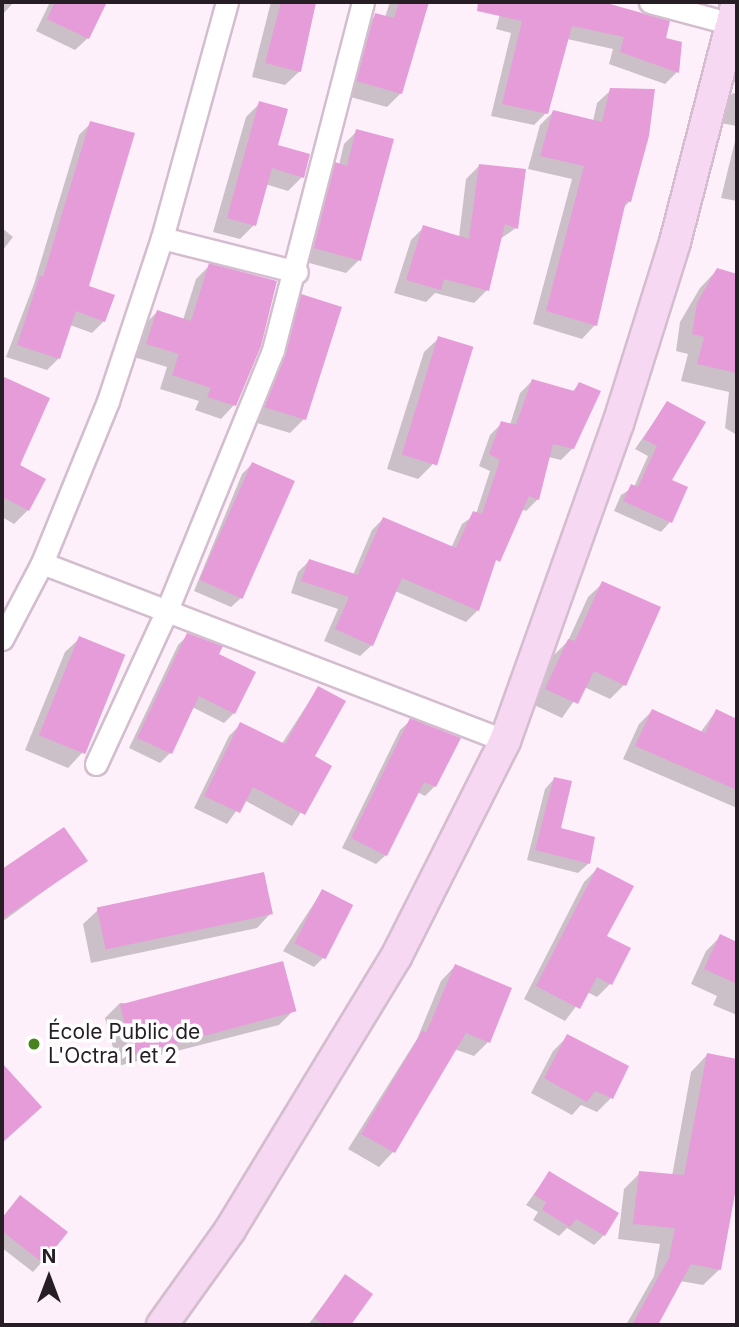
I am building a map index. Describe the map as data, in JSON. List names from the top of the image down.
{
  "places": ["École Public de L'Octra 1 et 2"],
  "north": "top"
}
